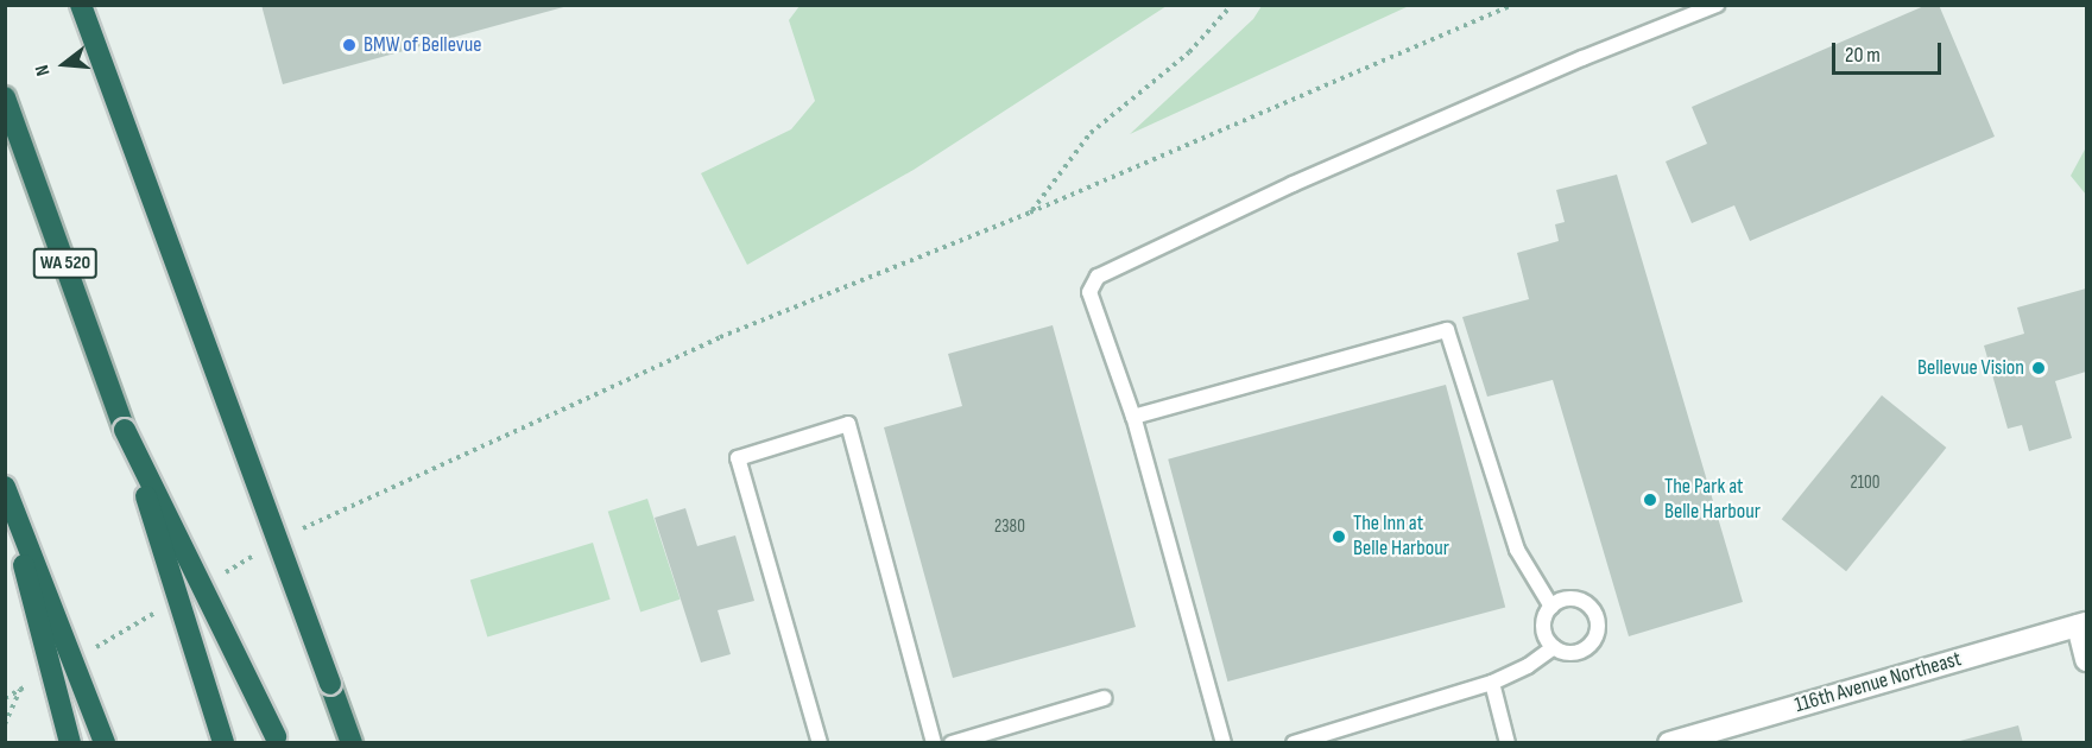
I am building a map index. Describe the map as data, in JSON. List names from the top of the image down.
{
  "streets": {
    "highway": ["WA 520"],
    "main road": ["116th Avenue Northeast"]
  },
  "places": [
    "BMW of Bellevue",
    "Bellevue Vision",
    "The Park at Belle Harbour",
    "The Inn at Belle Harbour"
  ],
  "house_numbers": ["2100", "2380"],
  "scale_bar": "20 m",
  "north": "left"
}
